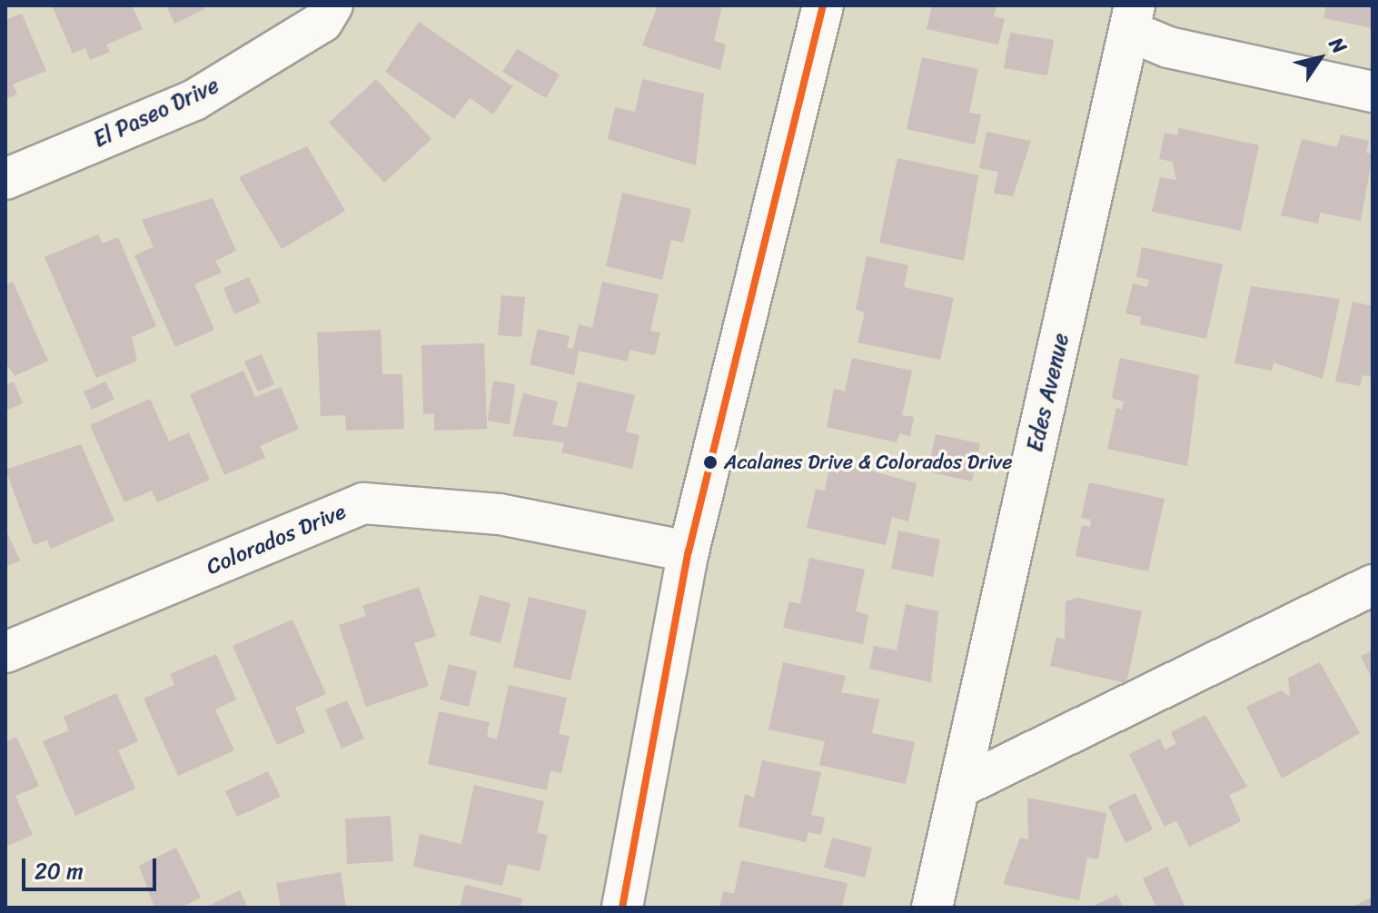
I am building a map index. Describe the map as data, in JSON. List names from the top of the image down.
{
  "streets": {
    "street": ["El Paseo Drive", "Edes Avenue", "Colorados Drive"]
  },
  "places": ["Acalanes Drive & Colorados Drive"],
  "scale_bar": "20 m",
  "north": "top right"
}
